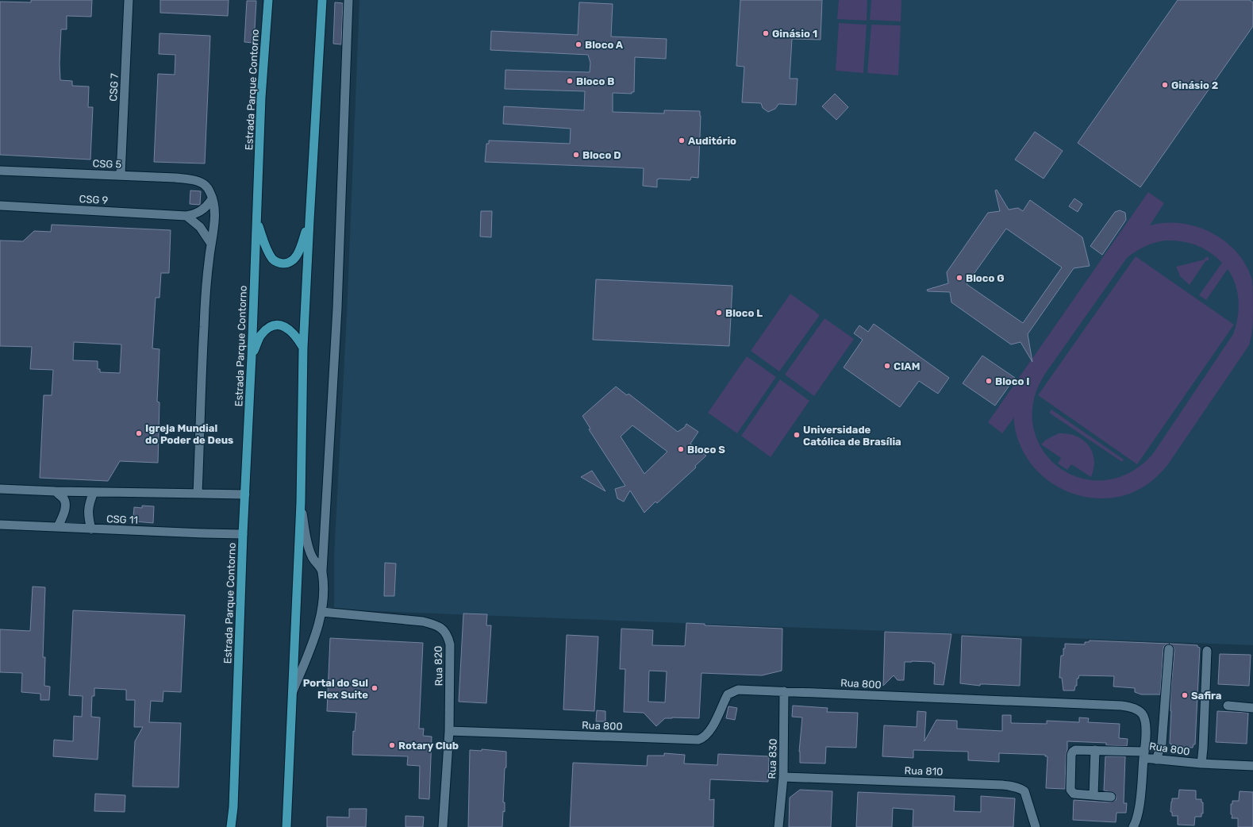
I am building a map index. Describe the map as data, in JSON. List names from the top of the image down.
{
  "streets": {
    "highway": ["Estrada Parque Contorno"],
    "street": [
      "CSG 7",
      "CSG 5",
      "CSG 9",
      "CSG 11",
      "Rua 820",
      "Rua 800",
      "Rua 830",
      "Rua 810"
    ]
  },
  "crossings": [
    ["CSG 7", "CSG 5"],
    ["Estrada Parque Contorno", "CSG 11"],
    ["CSG 5", "CSG 9"],
    ["Rua 820", "Rua 800"],
    ["Rua 800", "Rua 830"],
    ["Rua 830", "Rua 810"]
  ],
  "places": [
    "Ginásio 1",
    "Bloco A",
    "Bloco B",
    "Ginásio 2",
    "Auditório",
    "Bloco D",
    "Bloco G",
    "Bloco L",
    "CIAM",
    "Bloco I",
    "Igreja Mundial do Poder de Deus",
    "Universidade Católica de Brasília",
    "Bloco S",
    "Portal do Sul Flex Suite",
    "Safira",
    "Rotary Club"
  ]
}
